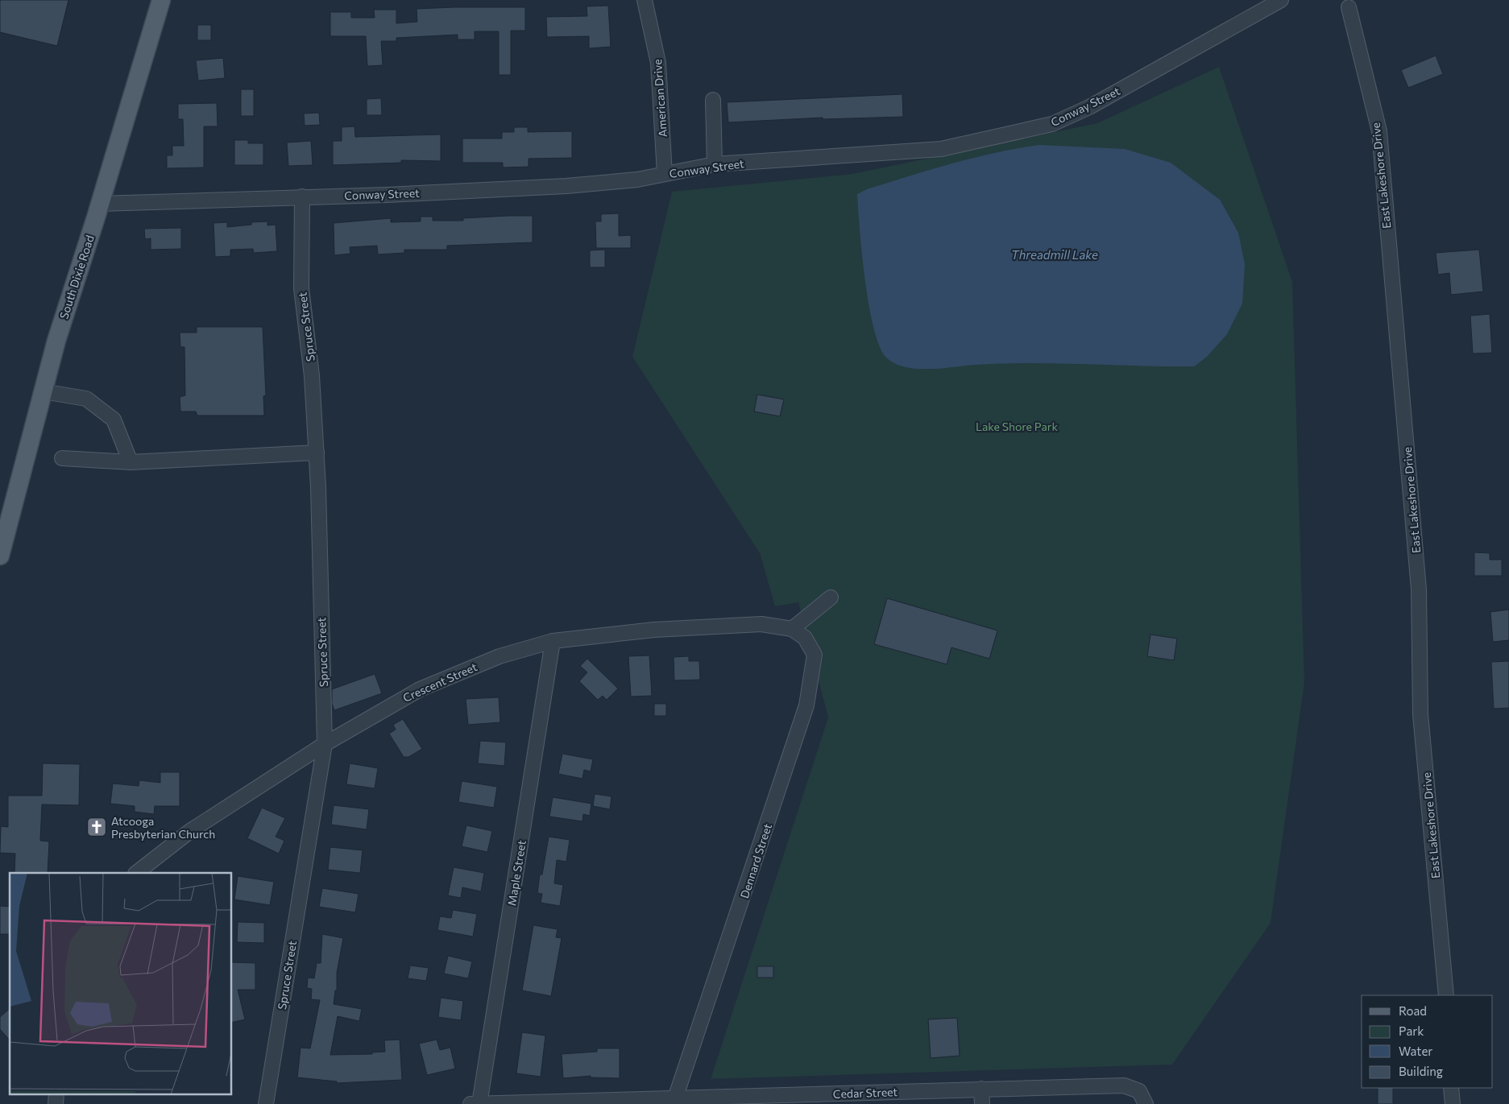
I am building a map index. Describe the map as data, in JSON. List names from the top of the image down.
{
  "streets": {
    "main road": ["South Dixie Road"],
    "street": [
      "American Drive",
      "Conway Street",
      "East Lakeshore Drive",
      "Spruce Street",
      "Crescent Street",
      "Dennard Street",
      "Maple Street",
      "Cedar Street"
    ]
  },
  "crossings": [
    ["American Drive", "Conway Street"],
    ["Conway Street", "South Dixie Road"],
    ["Conway Street", "Spruce Street"],
    ["Spruce Street", "Crescent Street"],
    ["Crescent Street", "Dennard Street"],
    ["Crescent Street", "Maple Street"],
    ["Dennard Street", "Cedar Street"],
    ["Maple Street", "Cedar Street"]
  ],
  "water": ["Threadmill Lake"],
  "parks": ["Lake Shore Park"],
  "places": {
    "church": ["Atcooga Presbyterian Church"]
  },
  "legend": [
    "Road",
    "Park",
    "Water",
    "Building"
  ]
}
